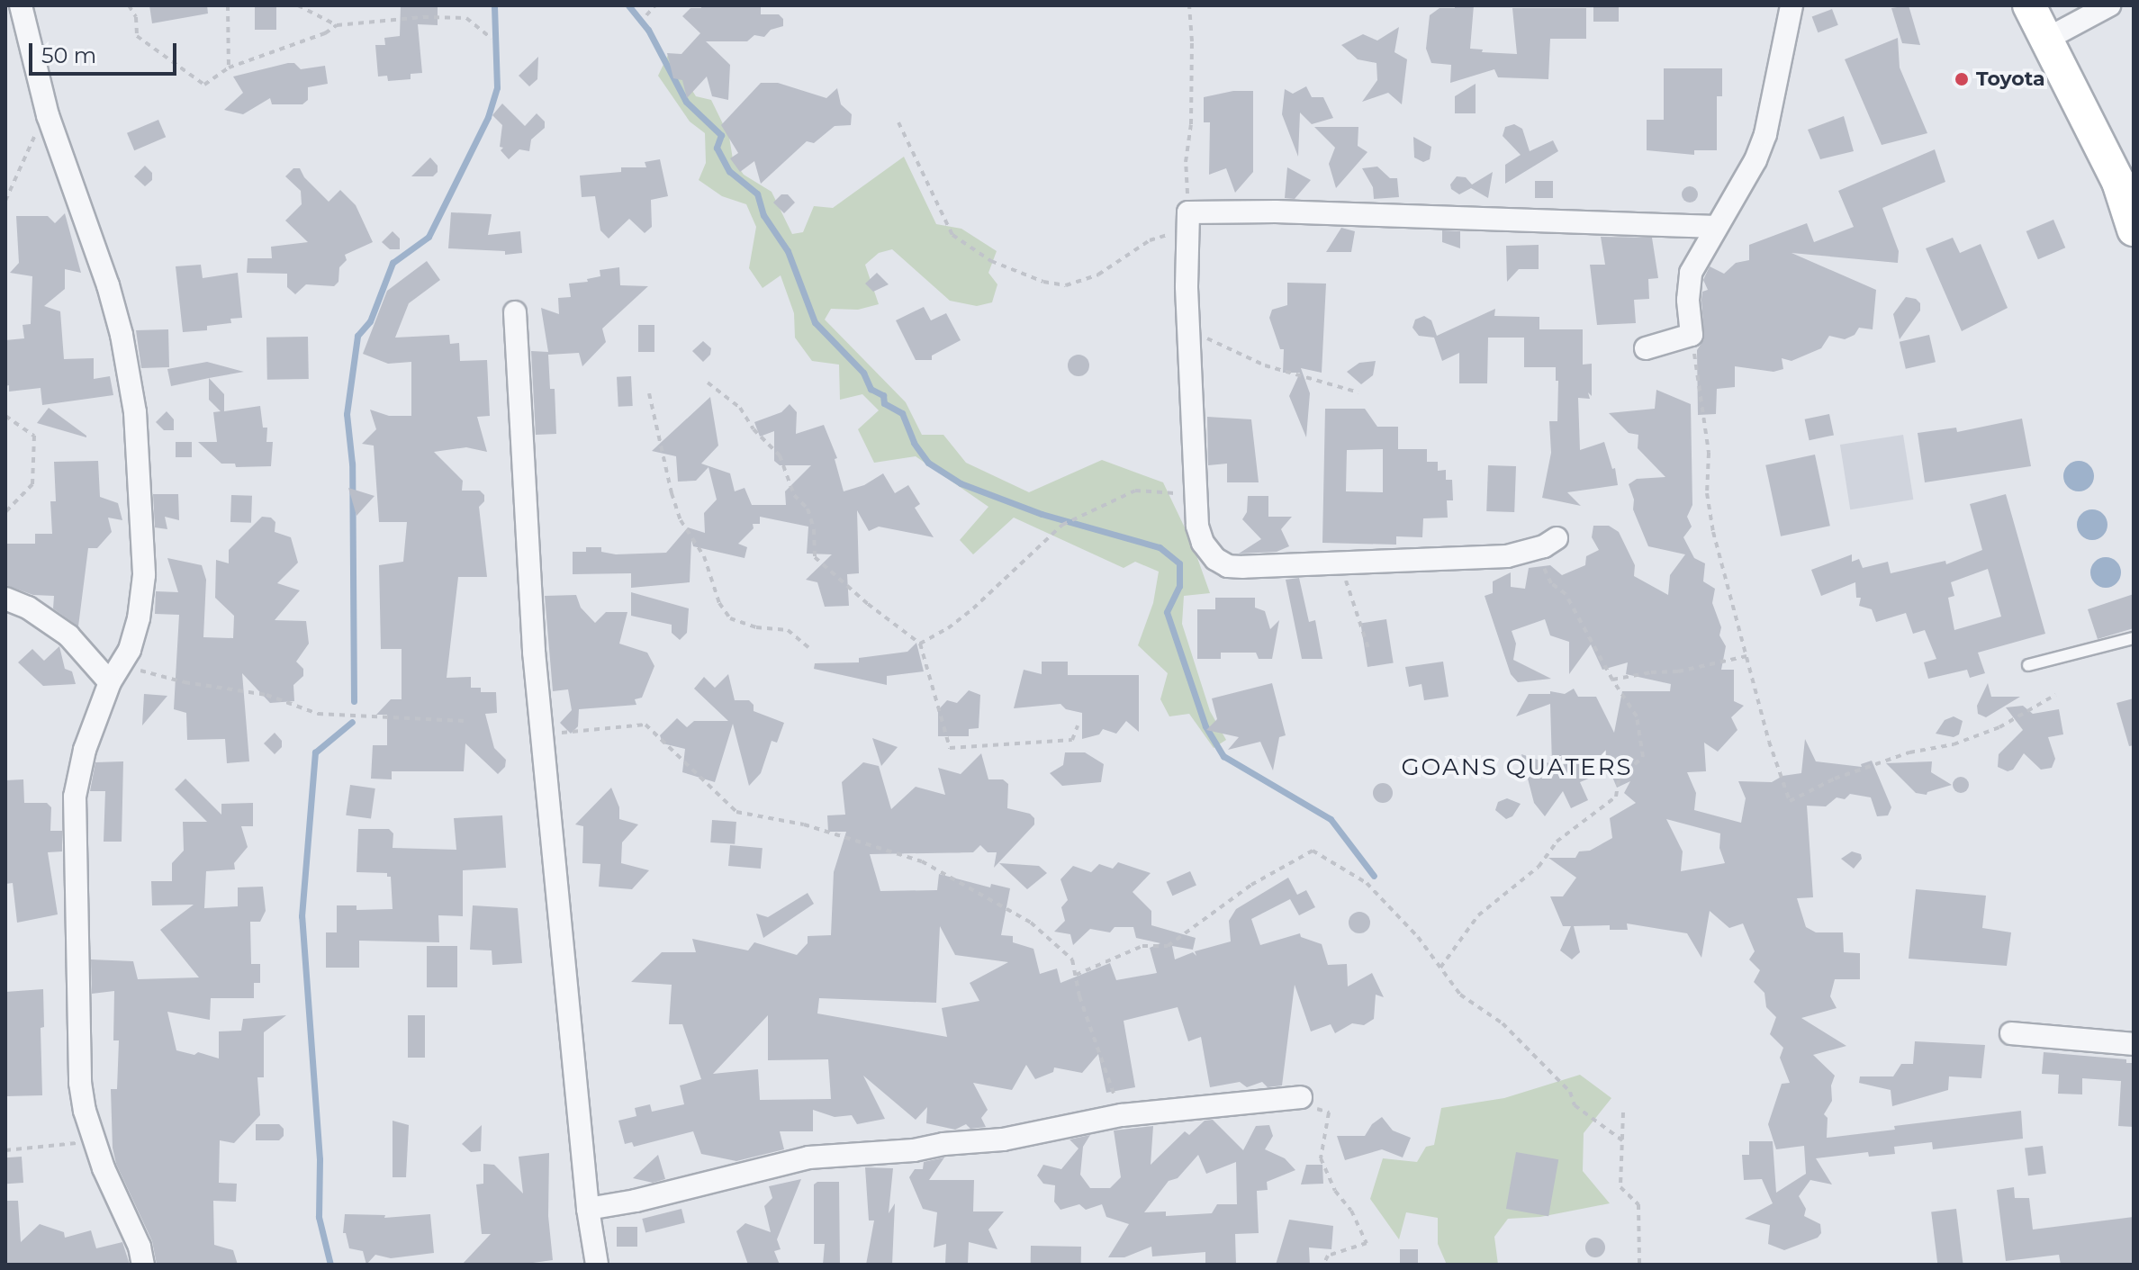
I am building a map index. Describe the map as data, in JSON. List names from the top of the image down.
{
  "districts": ["GOANS QUATERS"],
  "places": ["Toyota"],
  "scale_bar": "50 m"
}
